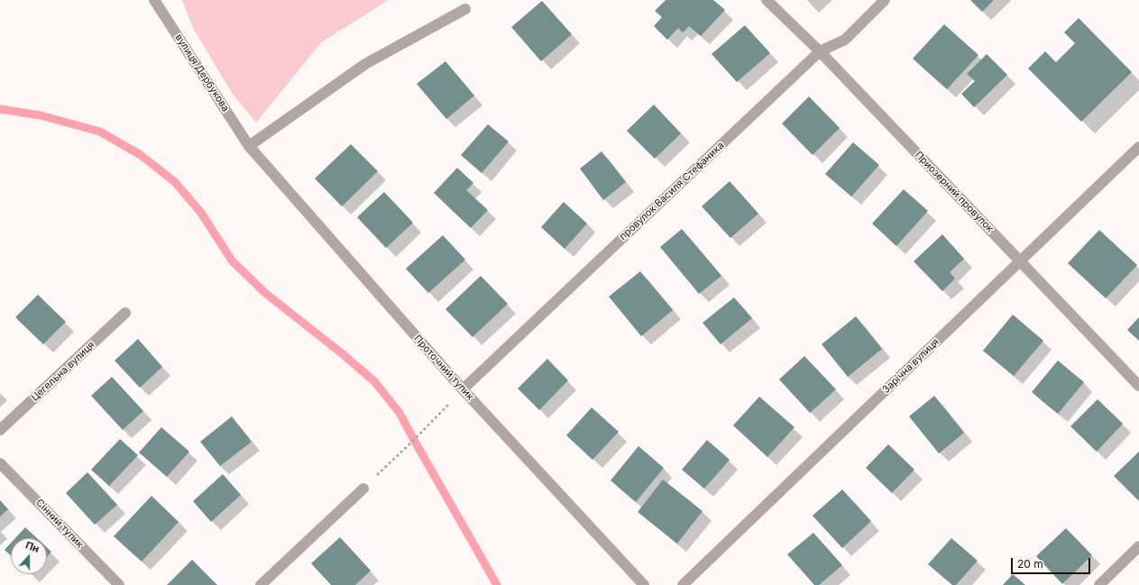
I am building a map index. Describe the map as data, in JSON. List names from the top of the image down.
{
  "streets": {
    "street": [
      "вулиця Дербукова",
      "провулок Василя Стефаника",
      "Приозерний провулок",
      "Зарічна вулиця",
      "Проточний тупик",
      "Цегельна вулиця",
      "Сінний тупик"
    ]
  },
  "crossings": [
    ["вулиця Дербукова", "Проточний тупик"],
    ["провулок Василя Стефаника", "Приозерний провулок"],
    ["провулок Василя Стефаника", "Проточний тупик"],
    ["Приозерний провулок", "Зарічна вулиця"]
  ],
  "scale_bar": "20 m",
  "north": "top"
}
